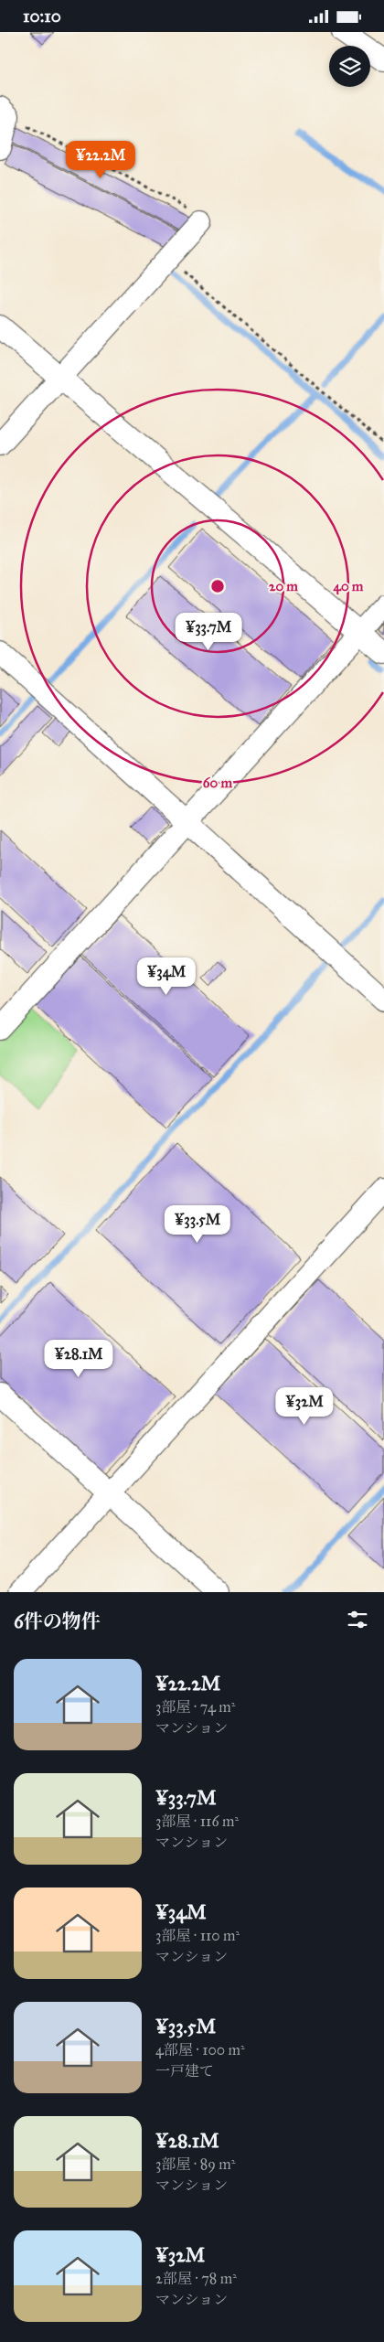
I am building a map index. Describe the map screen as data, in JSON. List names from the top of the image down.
{
  "page": {
    "status": "10:10",
    "price": [
      "¥22.2M",
      "¥33.7M",
      "¥34M",
      "¥33.5M",
      "¥28.1M",
      "¥32M"
    ],
    "heading": "6件の物件",
    "list": [
      {
        "name": "¥22.2M",
        "note": "3部屋 · 74 m² · マンション"
      },
      {
        "name": "¥33.7M",
        "note": "3部屋 · 116 m² · マンション"
      },
      {
        "name": "¥34M",
        "note": "3部屋 · 110 m² · マンション"
      },
      {
        "name": "¥33.5M",
        "note": "4部屋 · 100 m² · 一戸建て"
      },
      {
        "name": "¥28.1M",
        "note": "3部屋 · 89 m² · マンション"
      },
      {
        "name": "¥32M",
        "note": "2部屋 · 78 m² · マンション"
      }
    ]
  },
  "rings": ["20 m", "40 m", "60 m"]
}
